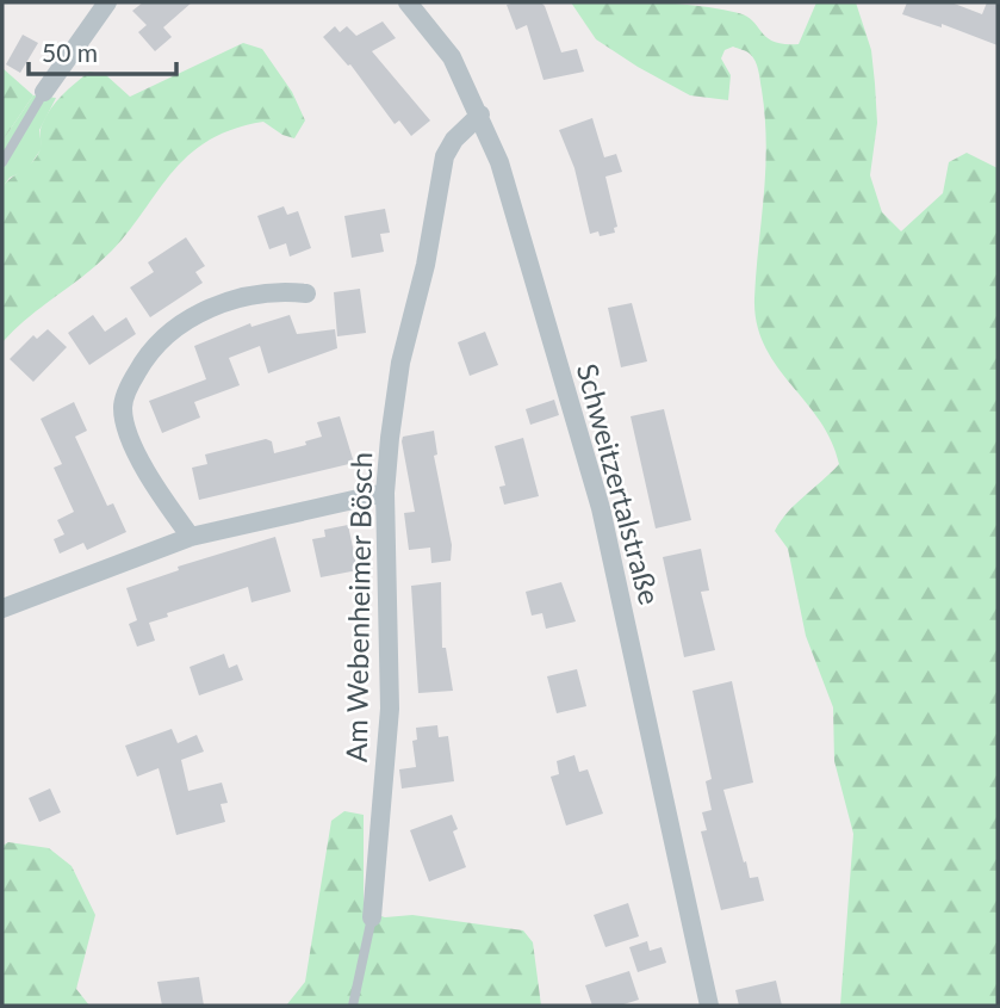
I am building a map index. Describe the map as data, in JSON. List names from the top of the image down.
{
  "streets": {
    "street": ["Schweitzertalstraße", "Am Webenheimer Bösch"]
  },
  "crossings": [
    ["Schweitzertalstraße", "Am Webenheimer Bösch"]
  ],
  "scale_bar": "50 m"
}
